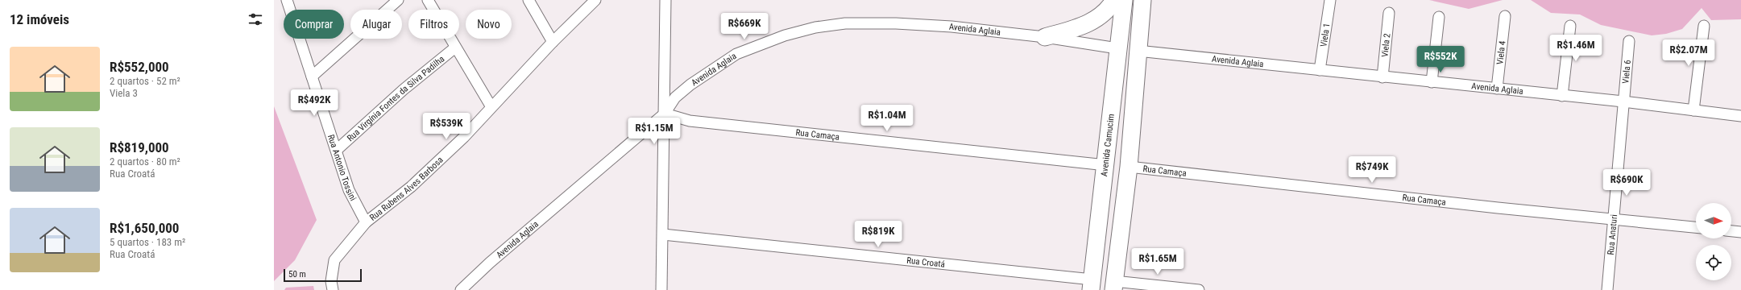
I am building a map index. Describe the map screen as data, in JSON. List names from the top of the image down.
{
  "streets": {
    "main road": ["Avenida Camucim"],
    "street": [
      "Avenida Aglaia",
      "Viela 1",
      "Viela 2",
      "Viela 4",
      "Viela 6",
      "Rua Virgínia Fontes da Silva Padilha",
      "Rua Camaça",
      "Rua Antonio Tossini",
      "Rua Rubens Alves Barbosa",
      "Rua Anaturi",
      "Rua Croatá"
    ]
  },
  "crossings": [
    ["Avenida Aglaia", "Viela 1"],
    ["Avenida Aglaia", "Viela 2"],
    ["Avenida Aglaia", "Viela 4"],
    ["Avenida Aglaia", "Viela 6"],
    ["Avenida Aglaia", "Rua Camaça"],
    ["Avenida Aglaia", "Avenida Camucim"],
    ["Avenida Aglaia", "Rua Anaturi"],
    ["Viela 6", "Rua Anaturi"],
    ["Rua Virgínia Fontes da Silva Padilha", "Rua Antonio Tossini"],
    ["Rua Camaça", "Avenida Camucim"],
    ["Rua Camaça", "Rua Anaturi"],
    ["Avenida Camucim", "Rua Croatá"],
    ["Rua Antonio Tossini", "Rua Rubens Alves Barbosa"]
  ],
  "scale_bar": "50 m",
  "north": "right",
  "page": {
    "heading": "12 imóveis",
    "chip": [
      "Comprar",
      "Alugar",
      "Filtros",
      "Novo"
    ],
    "price": [
      "R$669K",
      "R$1.46M",
      "R$2.07M",
      "R$552K",
      "R$492K",
      "R$1.04M",
      "R$539K",
      "R$1.15M",
      "R$749K",
      "R$690K",
      "R$819K",
      "R$1.65M"
    ],
    "list": [
      {
        "name": "R$552,000",
        "note": "2 quartos · 52 m² · Viela 3"
      },
      {
        "name": "R$819,000",
        "note": "2 quartos · 80 m² · Rua Croatá"
      },
      {
        "name": "R$1,650,000",
        "note": "5 quartos · 183 m² · Rua Croatá"
      }
    ],
    "scale": "50 m"
  }
}
